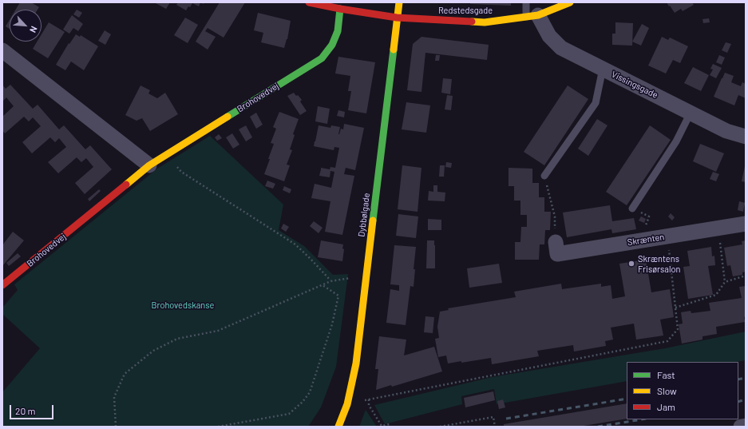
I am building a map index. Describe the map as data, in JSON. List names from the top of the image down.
{
  "streets": {
    "street": [
      "Redstedsgade",
      "Vissingsgade",
      "Brohovedvej",
      "Dybbølgade",
      "Skrænten"
    ]
  },
  "crossings": [
    ["Redstedsgade", "Vissingsgade"],
    ["Redstedsgade", "Brohovedvej"],
    ["Redstedsgade", "Dybbølgade"]
  ],
  "parks": ["Brohovedskanse"],
  "places": ["Skræntens Frisørsalon"],
  "legend": ["Fast", "Slow", "Jam"],
  "scale_bar": "20 m",
  "north": "bottom right"
}
